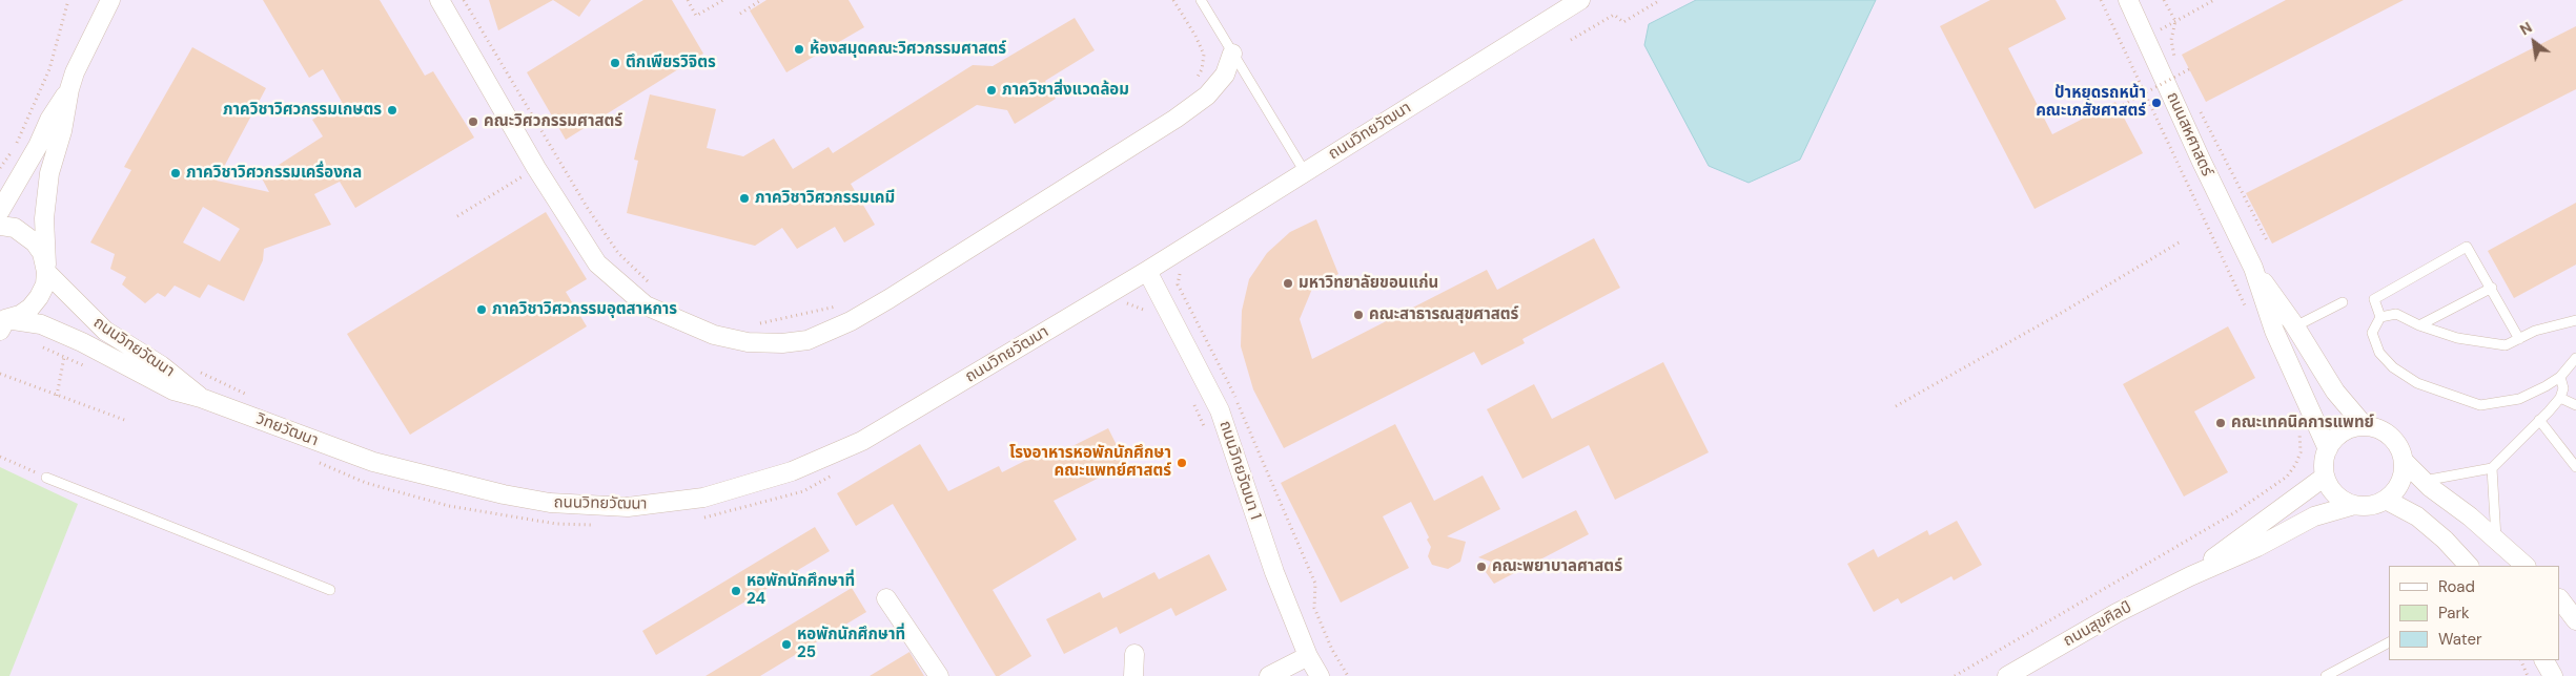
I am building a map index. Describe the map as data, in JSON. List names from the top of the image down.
{
  "streets": {
    "street": [
      "ถนนวิทยวัฒนา",
      "ถนนสหศาสตร์",
      "วิทยวัฒนา",
      "ถนนวิทยวัฒนา 1",
      "ถนนสุขศิลป์"
    ]
  },
  "crossings": [
    ["ถนนวิทยวัฒนา", "วิทยวัฒนา"],
    ["ถนนวิทยวัฒนา", "ถนนวิทยวัฒนา 1"]
  ],
  "places": [
    "ห้องสมุดคณะวิศวกรรมศาสตร์",
    "ตึกเพียรวิจิตร",
    "ภาควิชาสิ่งแวดล้อม",
    "ป้าหยุดรถหน้า คณะเภสัชศาสตร์",
    "ภาควิชาวิศวกรรมเกษตร",
    "คณะวิศวกรรมศาสตร์",
    "ภาควิชาวิศวกรรมเครื่องกล",
    "ภาควิชาวิศวกรรมเคมี",
    "มหาวิทยาลัยขอนแก่น",
    "ภาควิชาวิศวกรรมอุตสาหการ",
    "คณะสาธารณสุขศาสตร์",
    "คณะเทคนิคการแพทย์",
    "โรงอาหารหอพักนักศึกษา คณะแพทย์ศาสตร์",
    "คณะพยาบาลศาสตร์",
    "หอพักนักศึกษาที่ 24",
    "หอพักนักศึกษาที่ 25"
  ],
  "legend": ["Road", "Park", "Water"],
  "north": "top left"
}
